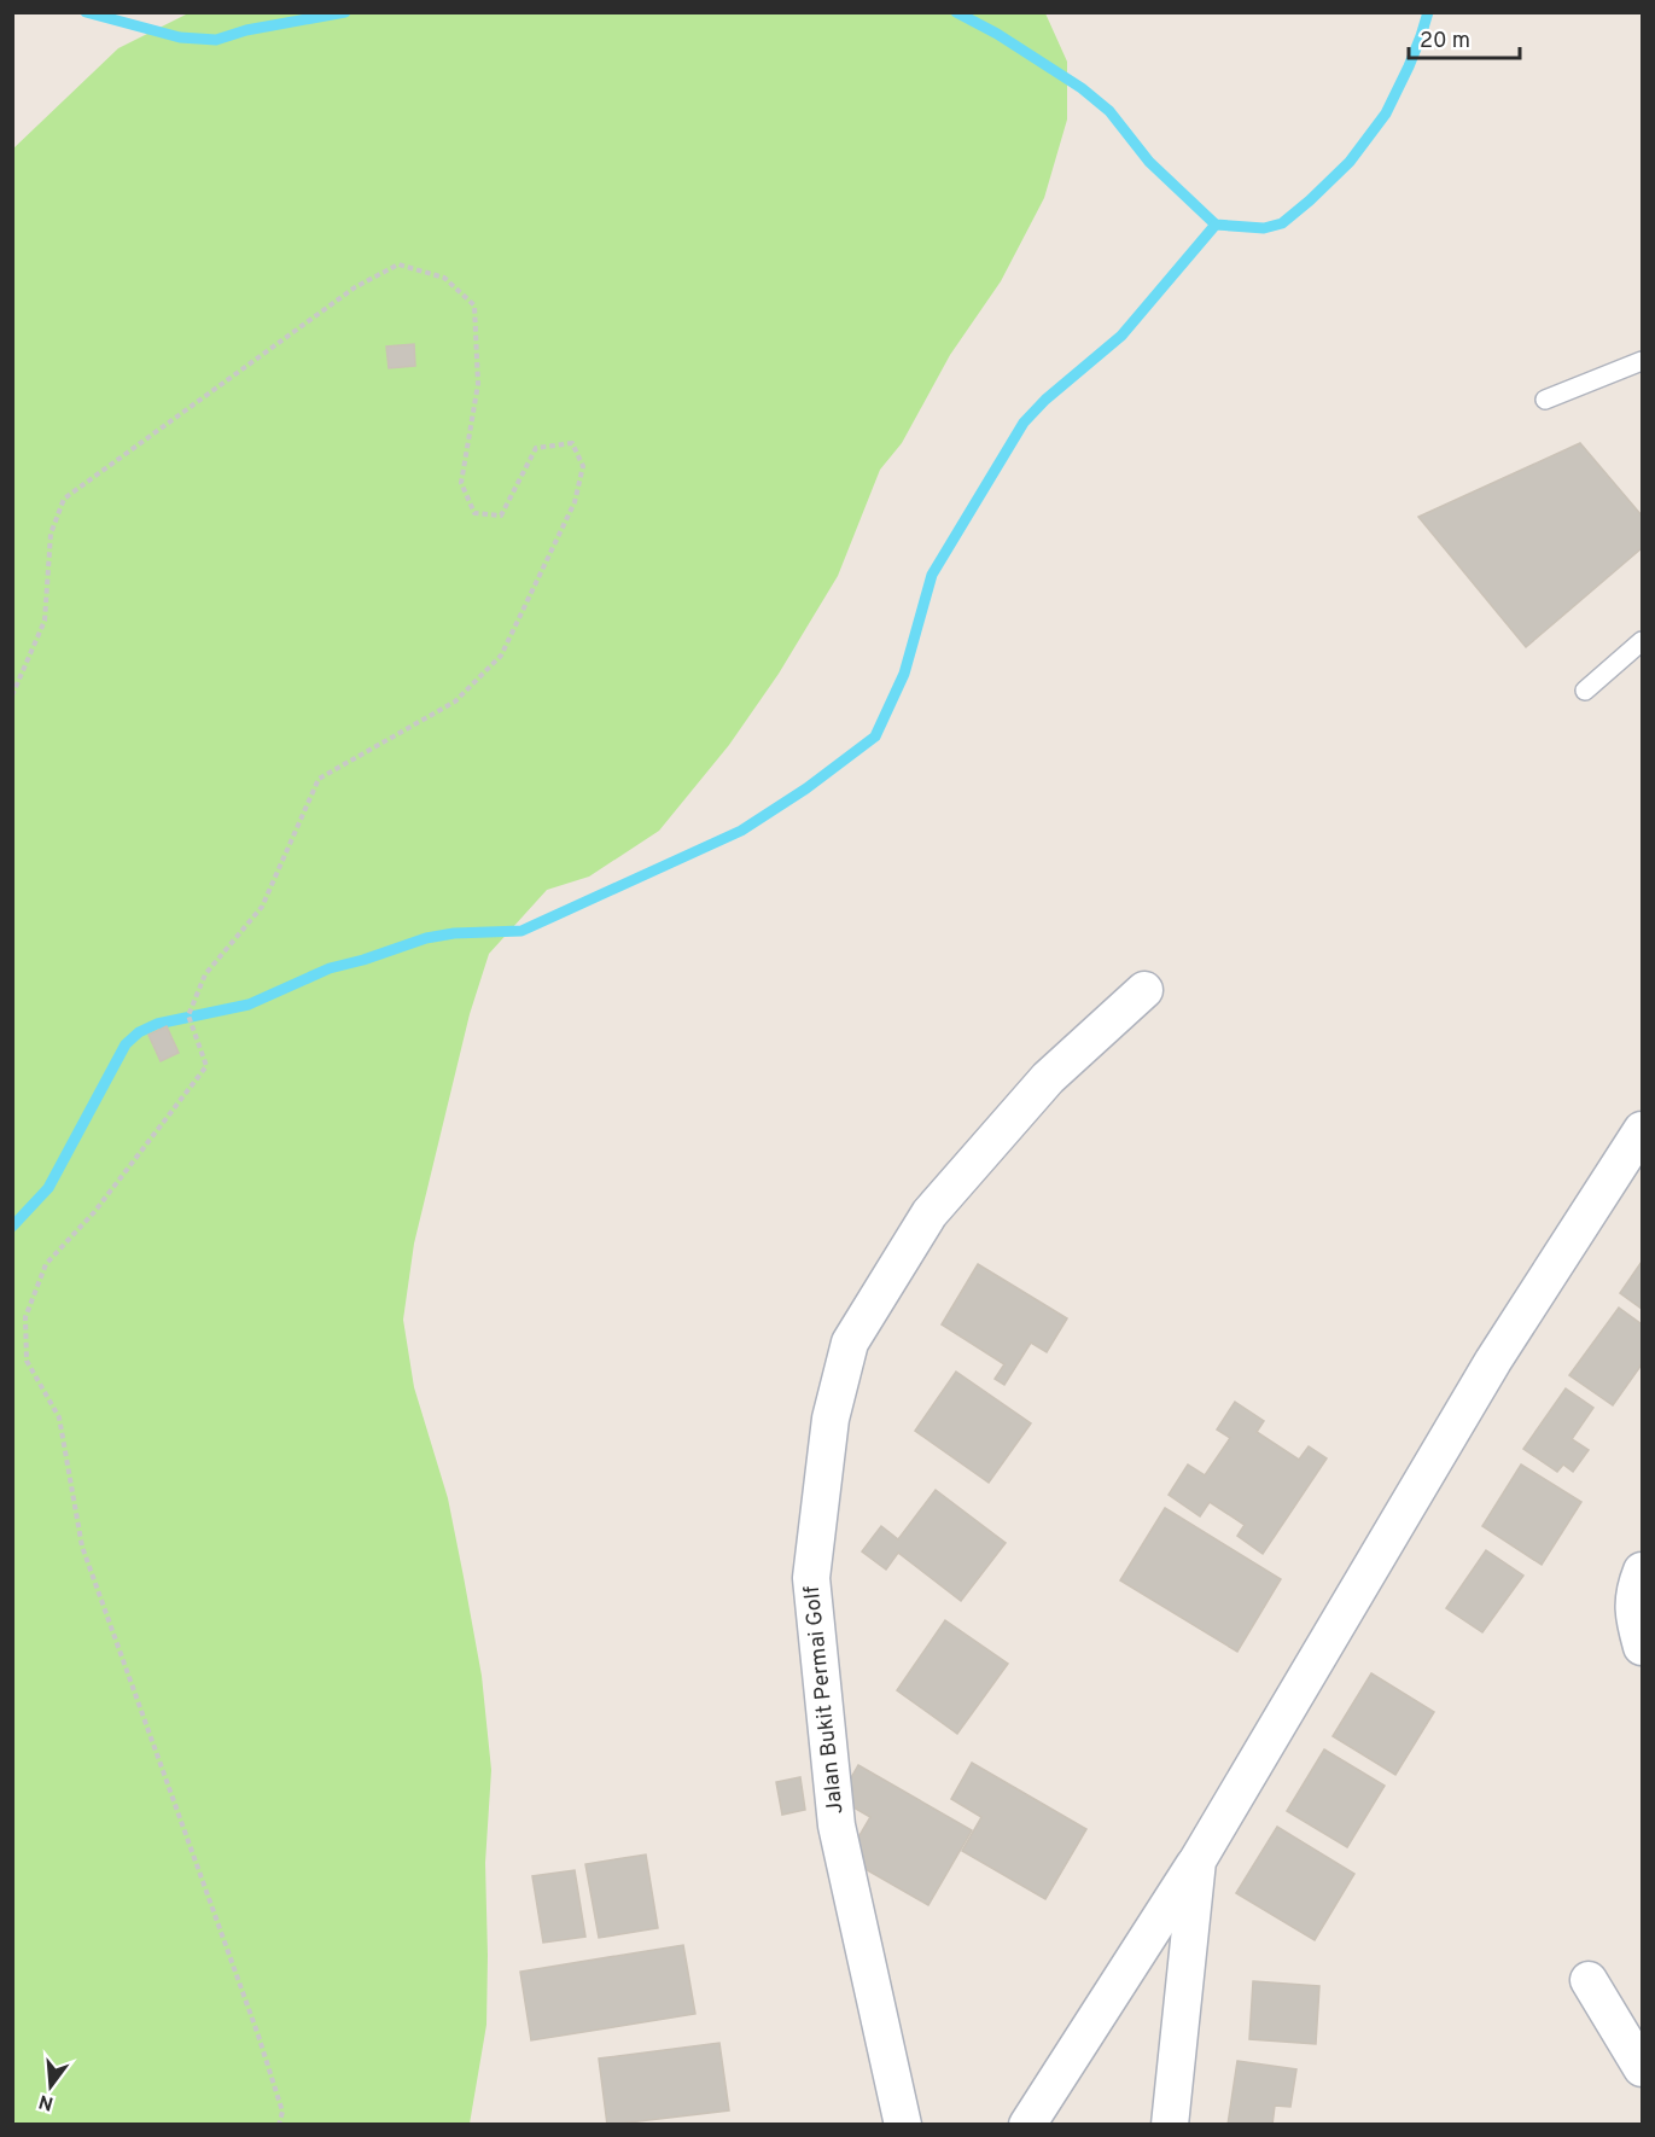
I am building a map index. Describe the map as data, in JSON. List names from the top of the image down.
{
  "streets": {
    "street": ["Jalan Bukit Permai Golf"]
  },
  "scale_bar": "20 m",
  "north": "bottom"
}
